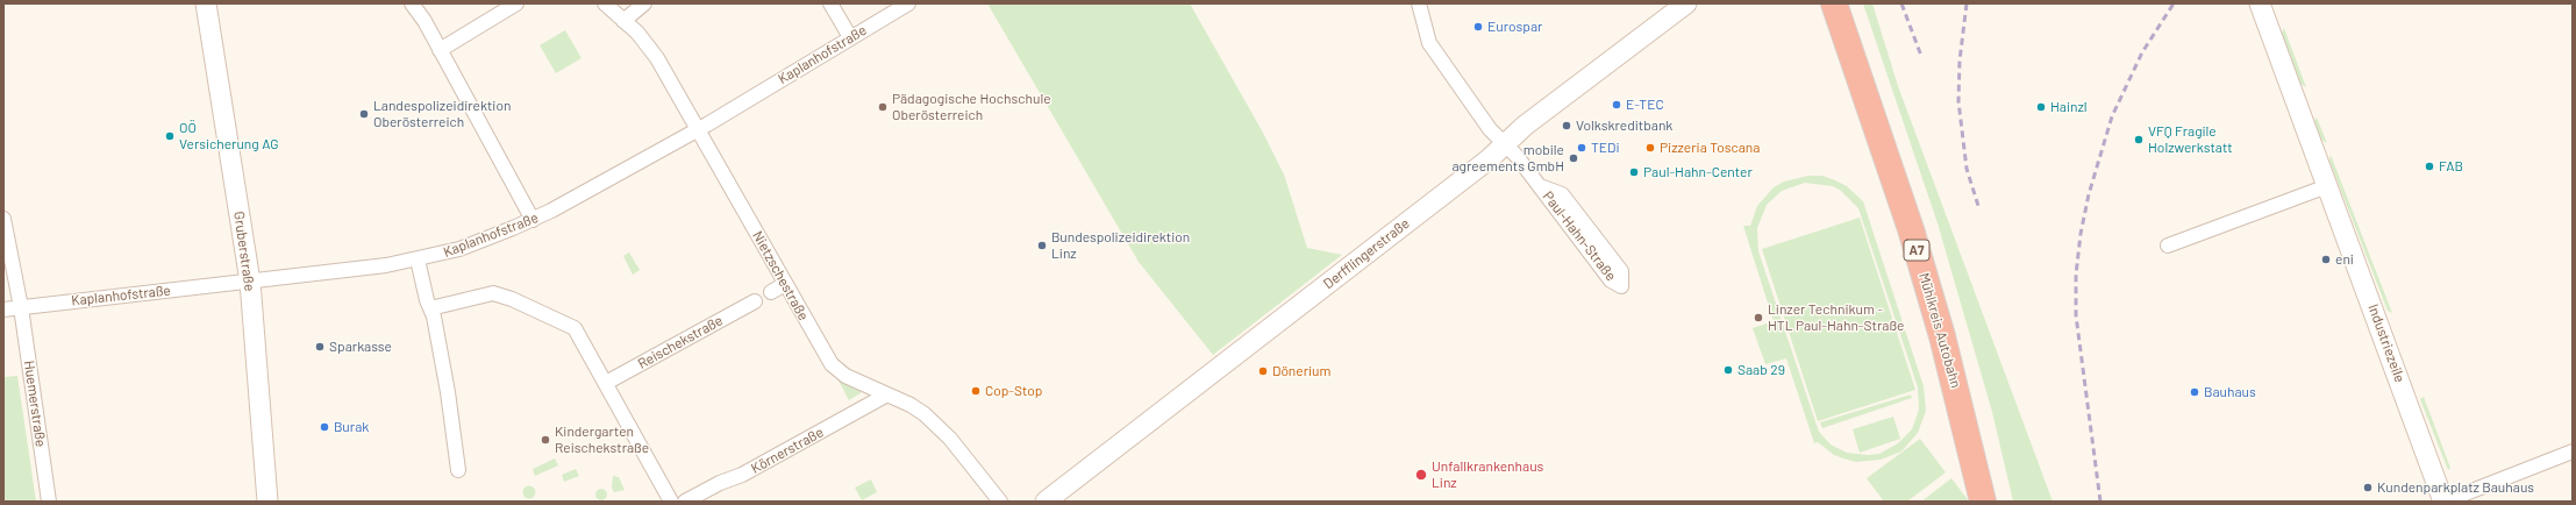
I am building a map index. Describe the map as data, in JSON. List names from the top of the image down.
{
  "streets": {
    "highway": ["A7", "Mühlkreis Autobahn"],
    "main road": ["Gruberstraße", "Derfflingerstraße", "Industriezeile"],
    "street": [
      "Kaplanhofstraße",
      "Paul-Hahn-Straße",
      "Nietzschestraße",
      "Reischekstraße",
      "Huemerstraße",
      "Körnerstraße"
    ]
  },
  "crossings": [
    ["Kaplanhofstraße", "Gruberstraße"],
    ["Kaplanhofstraße", "Nietzschestraße"],
    ["Kaplanhofstraße", "Huemerstraße"],
    ["Paul-Hahn-Straße", "Derfflingerstraße"],
    ["Nietzschestraße", "Körnerstraße"]
  ],
  "places": [
    "Eurospar",
    "E-TEC",
    "Pädagogische Hochschule Oberösterreich",
    "Hainzl",
    "Landespolizeidirektion Oberösterreich",
    "Volkskreditbank",
    "OÖ Versicherung AG",
    "VFQ Fragile Holzwerkstatt",
    "TEDi",
    "Pizzeria Toscana",
    "mobile agreements GmbH",
    "FAB",
    "Paul-Hahn-Center",
    "Bundespolizeidirektion Linz",
    "eni",
    "Linzer Technikum - HTL Paul-Hahn-Straße",
    "Sparkasse",
    "Saab 29",
    "Dönerium",
    "Cop-Stop",
    "Bauhaus",
    "Burak",
    "Kindergarten Reischekstraße",
    "Unfallkrankenhaus Linz",
    "Kundenparkplatz Bauhaus"
  ]
}
